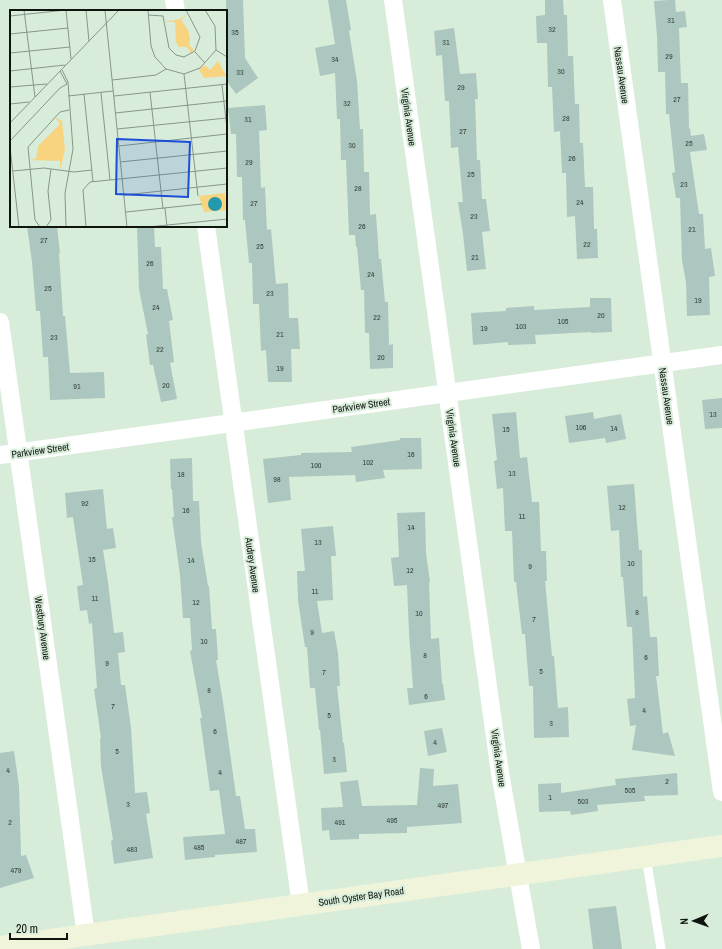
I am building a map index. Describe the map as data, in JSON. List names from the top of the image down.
{
  "streets": {
    "main road": ["South Oyster Bay Road"],
    "street": [
      "Nassau Avenue",
      "Virginia Avenue",
      "Parkview Street",
      "Audrey Avenue",
      "Westbury Avenue"
    ]
  },
  "crossings": [
    ["Nassau Avenue", "Parkview Street"],
    ["Virginia Avenue", "Parkview Street"],
    ["Virginia Avenue", "South Oyster Bay Road"],
    ["Parkview Street", "Audrey Avenue"],
    ["Parkview Street", "Westbury Avenue"],
    ["Audrey Avenue", "South Oyster Bay Road"],
    ["Westbury Avenue", "South Oyster Bay Road"]
  ],
  "house_numbers": [
    "31",
    "32",
    "35",
    "31",
    "29",
    "34",
    "30",
    "33",
    "29",
    "27",
    "32",
    "28",
    "31",
    "27",
    "25",
    "30",
    "26",
    "29",
    "25",
    "23",
    "28",
    "24",
    "27",
    "23",
    "26",
    "21",
    "27",
    "22",
    "25",
    "21",
    "26",
    "24",
    "25",
    "23",
    "19",
    "24",
    "20",
    "22",
    "105",
    "103",
    "19",
    "21",
    "23",
    "22",
    "20",
    "19",
    "20",
    "91",
    "13",
    "106",
    "14",
    "15",
    "16",
    "102",
    "100",
    "13",
    "18",
    "98",
    "92",
    "12",
    "16",
    "11",
    "14",
    "13",
    "15",
    "14",
    "10",
    "9",
    "12",
    "11",
    "11",
    "12",
    "8",
    "10",
    "7",
    "9",
    "10",
    "8",
    "6",
    "9",
    "5",
    "7",
    "8",
    "6",
    "7",
    "4",
    "5",
    "3",
    "6",
    "4",
    "5",
    "3",
    "4",
    "4",
    "2",
    "505",
    "1",
    "503",
    "3",
    "497",
    "495",
    "2",
    "491",
    "487",
    "485",
    "483",
    "479"
  ],
  "scale_bar": "20 m",
  "north": "left"
}
